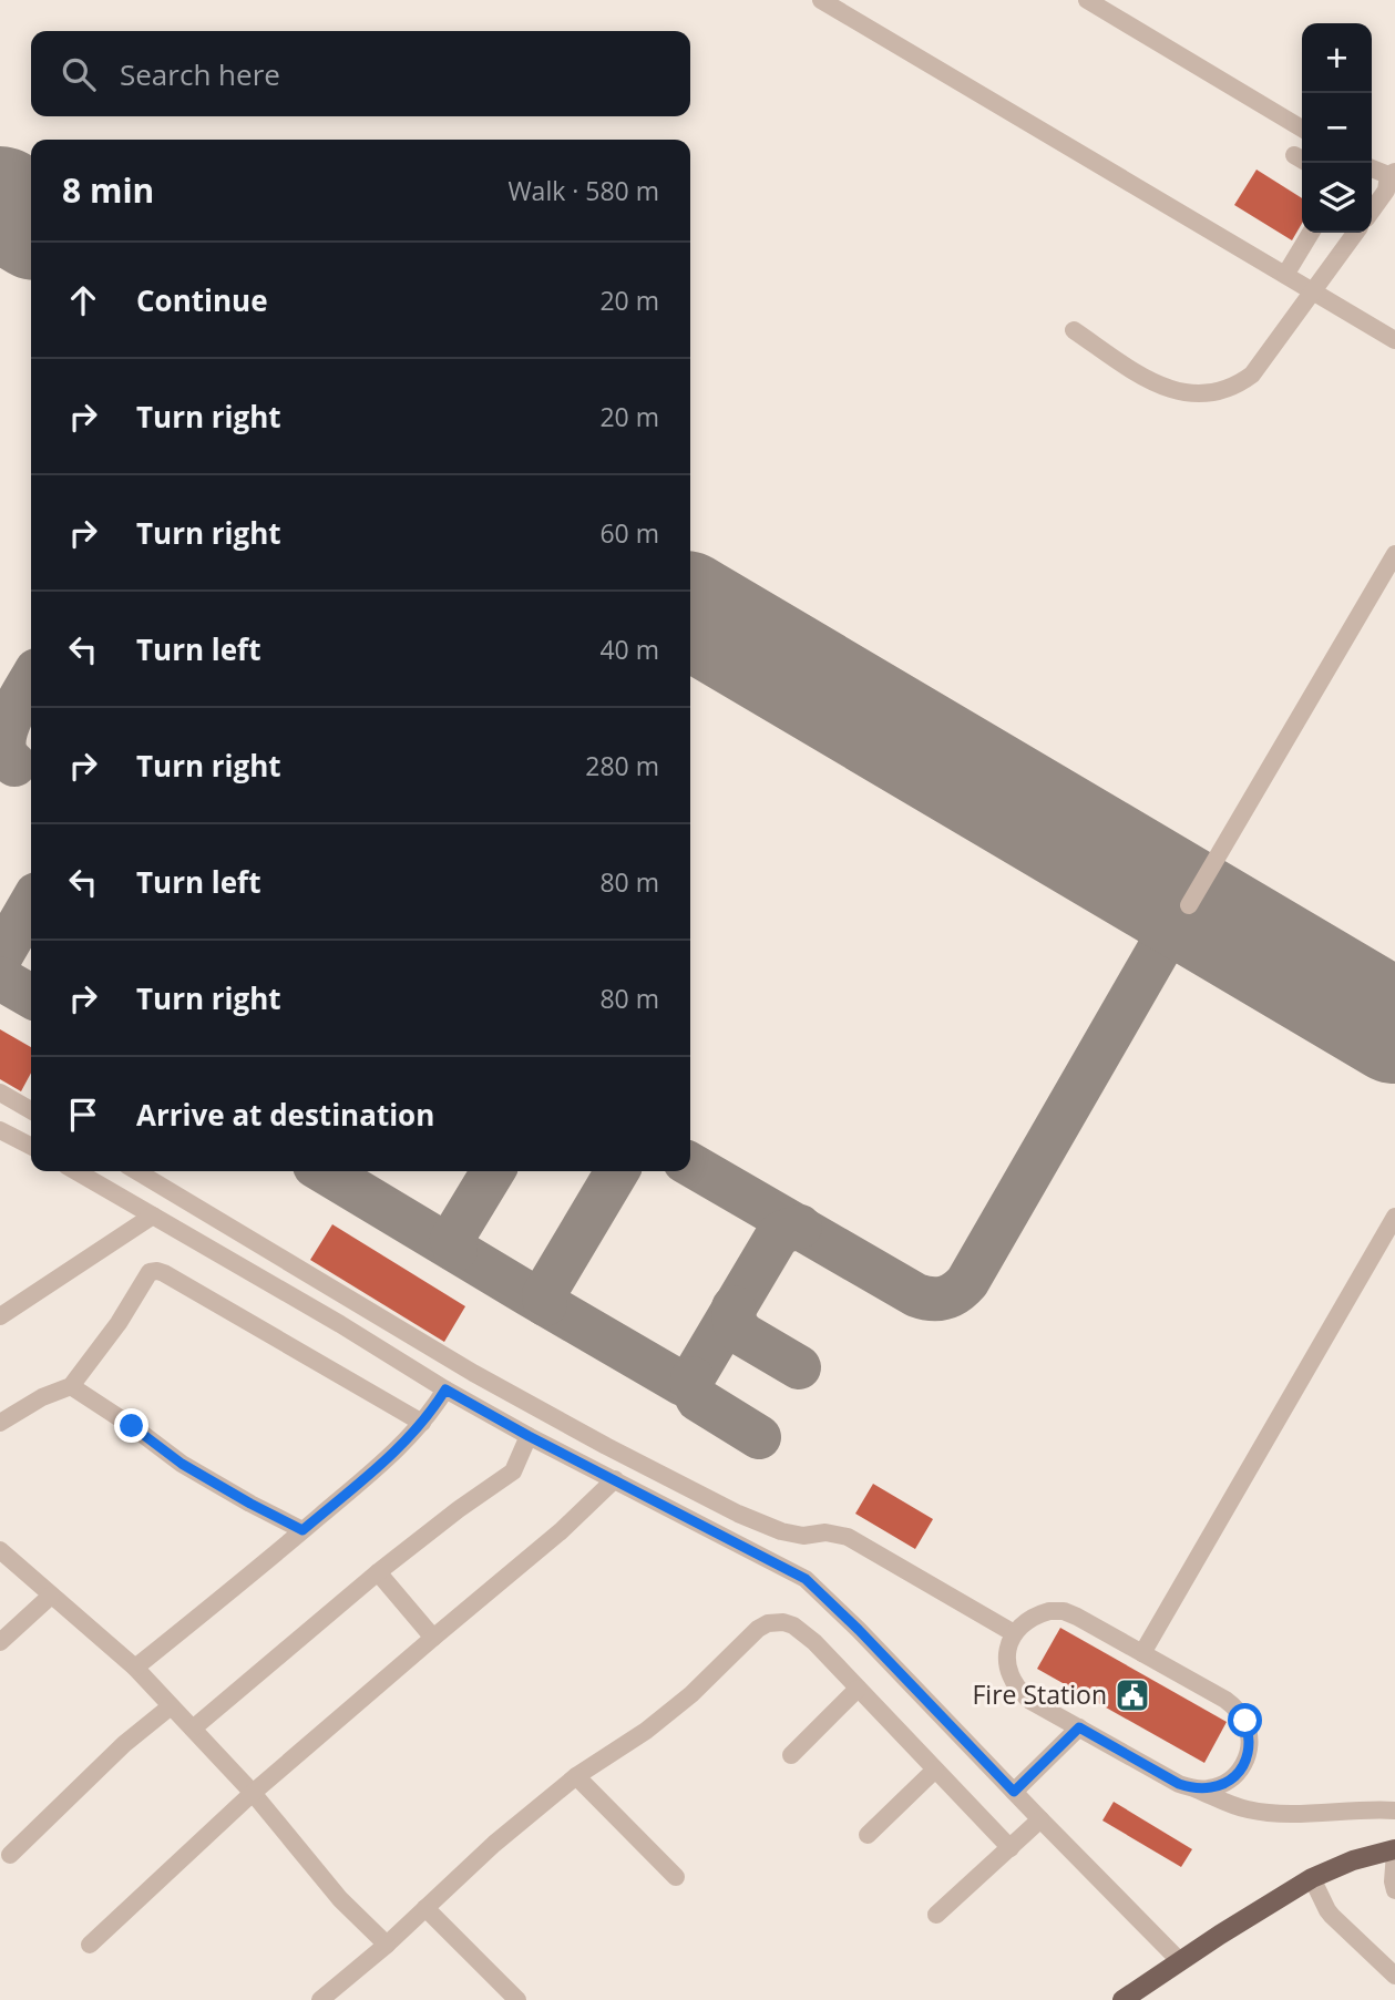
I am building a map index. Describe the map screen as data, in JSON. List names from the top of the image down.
{
  "places": {
    "public building": ["Fire Station"]
  },
  "page": {
    "map_buttons": ["+", "−"],
    "search": "Search here",
    "heading": ["8 min", "Walk · 580 m"],
    "list": [
      ["Continue", "20 m"],
      ["Turn right", "20 m"],
      ["Turn right", "60 m"],
      ["Turn left", "40 m"],
      ["Turn right", "280 m"],
      ["Turn left", "80 m"],
      ["Turn right", "80 m"],
      "Arrive at destination"
    ]
  }
}
